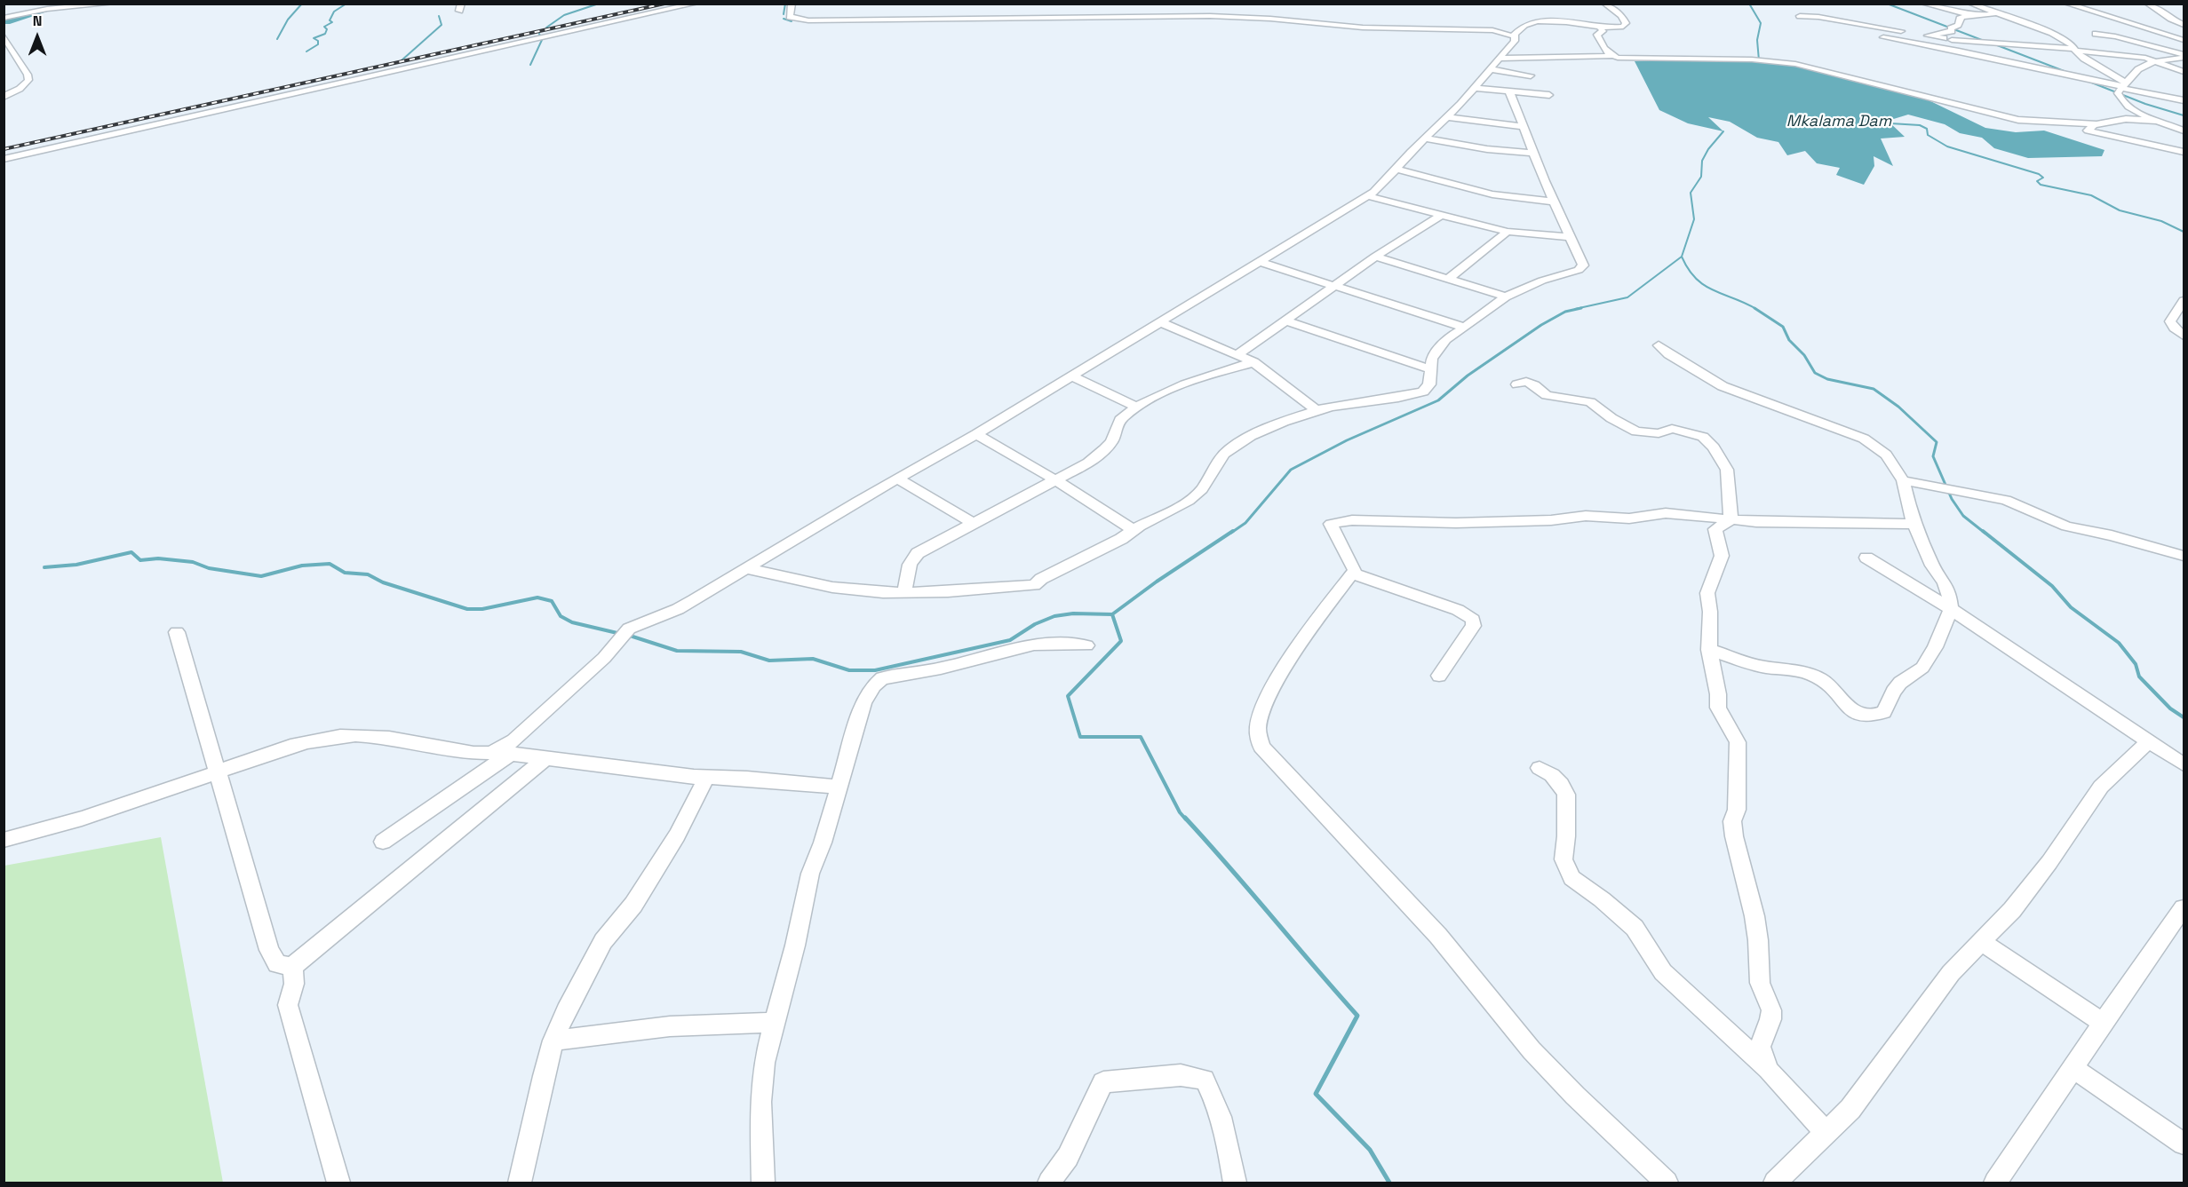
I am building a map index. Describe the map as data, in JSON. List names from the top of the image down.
{
  "water": ["Mkalama Dam"],
  "north": "top"
}
